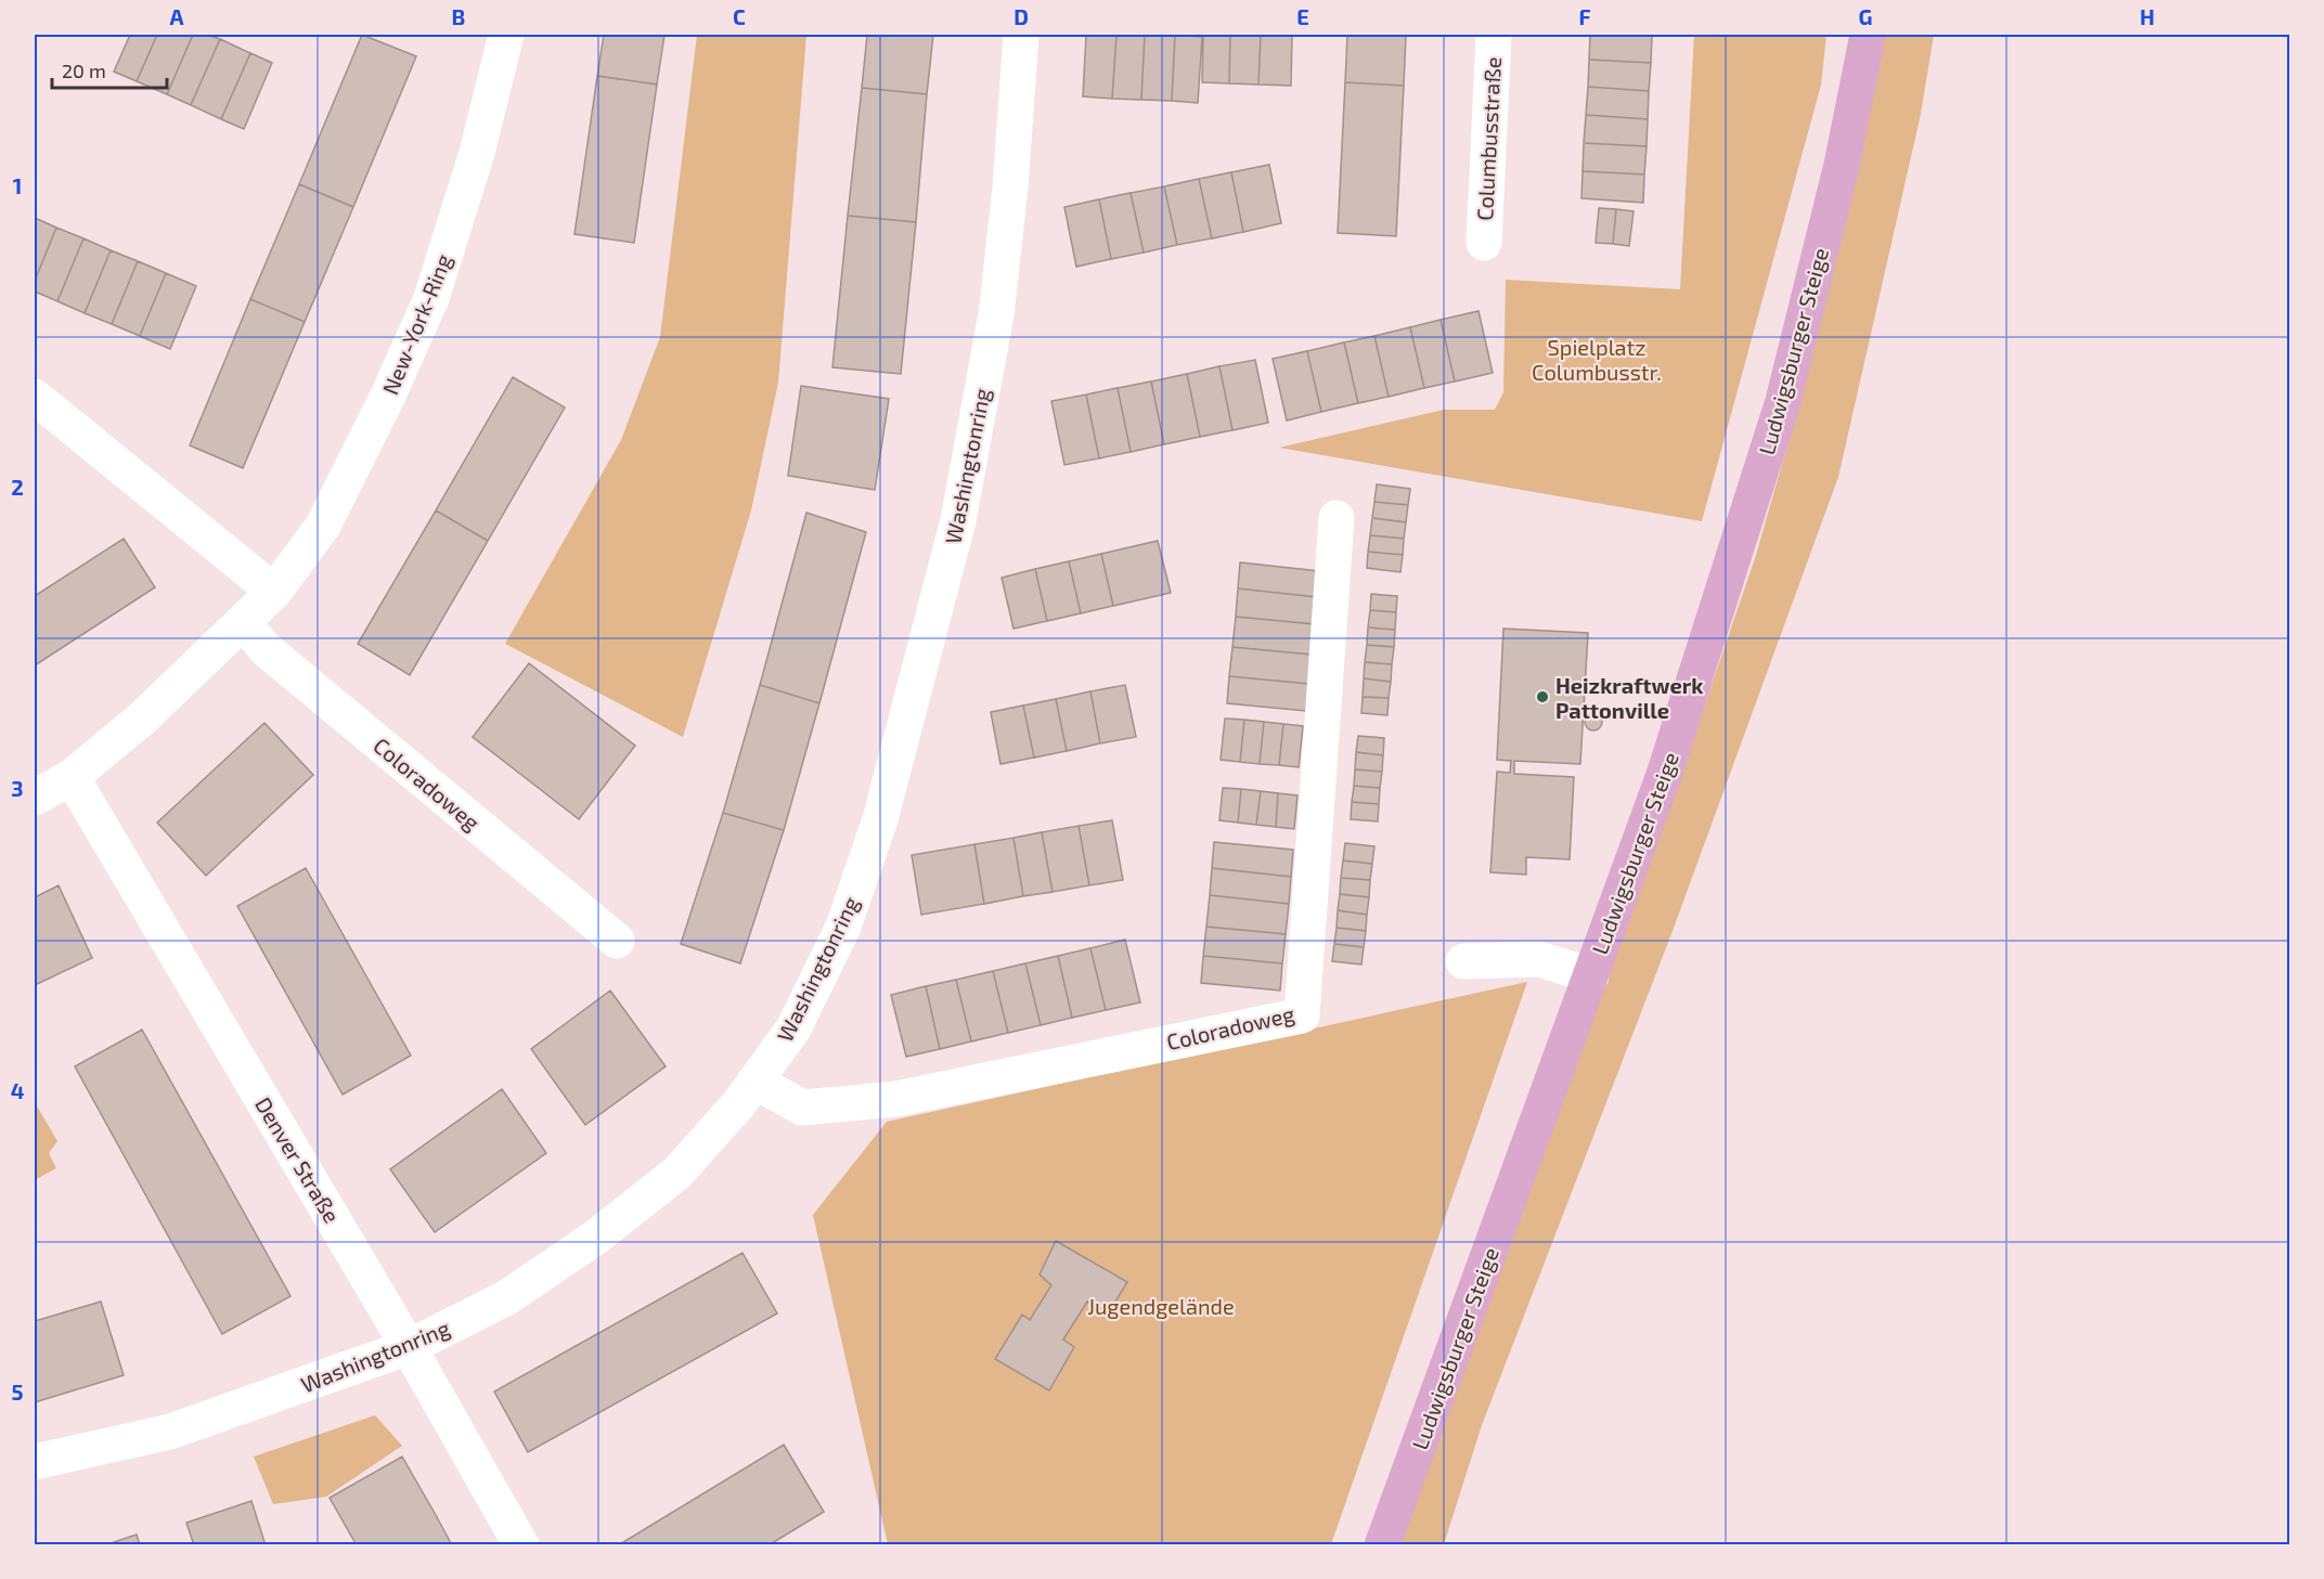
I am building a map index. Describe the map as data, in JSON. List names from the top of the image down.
{
  "streets": {
    "main road": ["Ludwigsburger Steige"],
    "street": [
      "Columbusstraße",
      "New-York-Ring",
      "Washingtonring",
      "Coloradoweg",
      "Denver Straße"
    ]
  },
  "crossings": [
    ["New-York-Ring", "Coloradoweg"],
    ["New-York-Ring", "Denver Straße"],
    ["Washingtonring", "Coloradoweg"],
    ["Washingtonring", "Denver Straße"]
  ],
  "parks": ["Spielplatz Columbusstr.", "Jugendgelände"],
  "places": ["Heizkraftwerk Pattonville"],
  "scale_bar": "20 m",
  "grid": {
    "columns": [
      "A",
      "B",
      "C",
      "D",
      "E",
      "F",
      "G",
      "H"
    ],
    "rows": [
      "1",
      "2",
      "3",
      "4",
      "5"
    ]
  }
}
